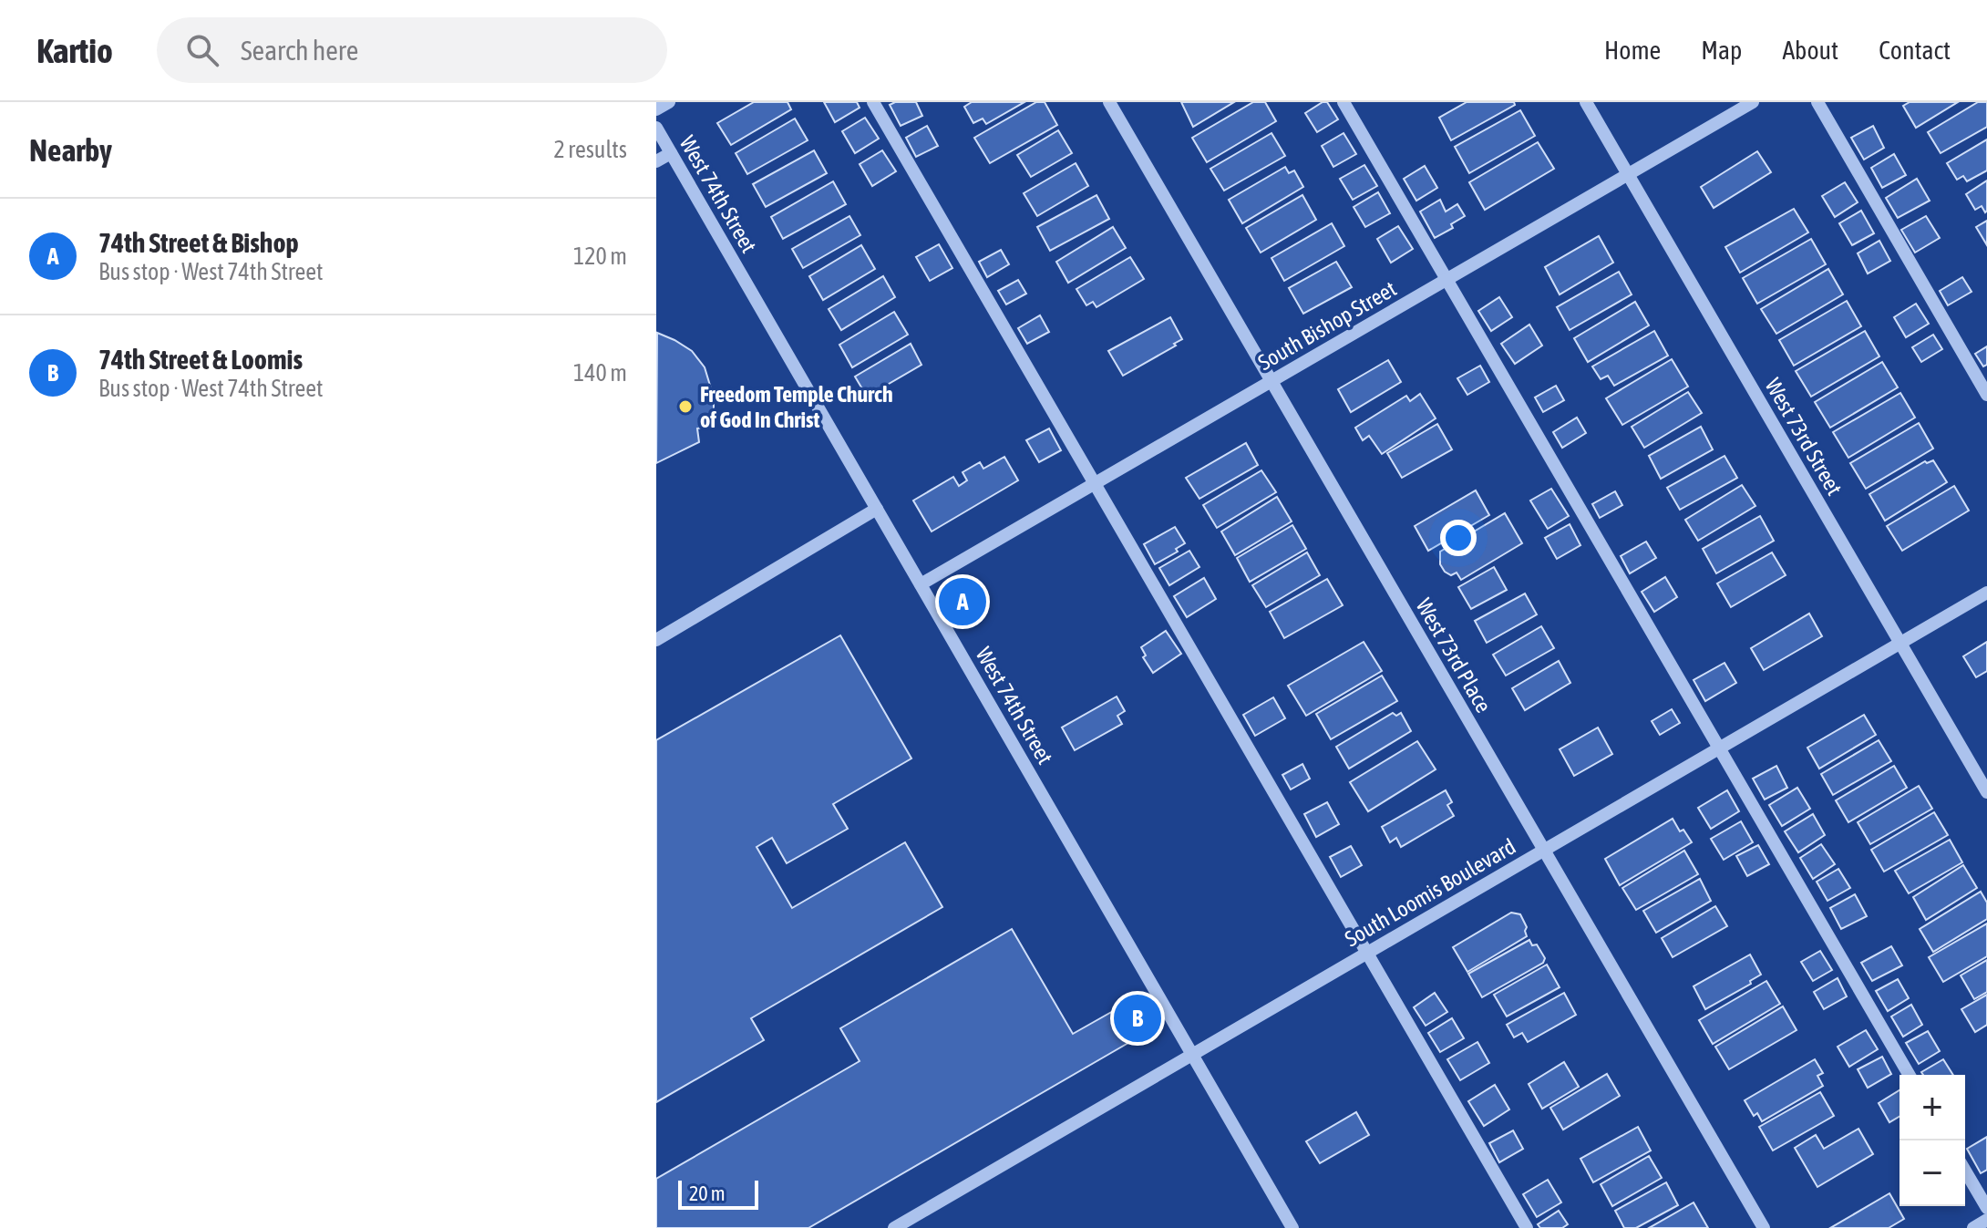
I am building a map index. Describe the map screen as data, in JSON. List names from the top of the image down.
{
  "streets": {
    "street": [
      "West 74th Street",
      "South Bishop Street",
      "West 73rd Street",
      "West 73rd Place",
      "South Loomis Boulevard"
    ]
  },
  "crossings": [
    ["West 74th Street", "South Bishop Street"],
    ["West 74th Street", "South Loomis Boulevard"],
    ["South Bishop Street", "West 73rd Street"],
    ["South Bishop Street", "West 73rd Place"],
    ["West 73rd Street", "South Loomis Boulevard"],
    ["West 73rd Place", "South Loomis Boulevard"]
  ],
  "places": ["Freedom Temple Church of God In Christ"],
  "scale_bar": "20 m",
  "page": {
    "header": "Kartio",
    "search": "Search here",
    "nav": [
      "Home",
      "Map",
      "About",
      "Contact"
    ],
    "heading": ["Nearby", "2 results"],
    "list": [
      {
        "mark": "A",
        "name": "74th Street & Bishop",
        "note": "Bus stop · West 74th Street",
        "value": "120 m"
      },
      {
        "mark": "B",
        "name": "74th Street & Loomis",
        "note": "Bus stop · West 74th Street",
        "value": "140 m"
      }
    ],
    "pins": ["A", "B"],
    "map_buttons": ["+", "−"],
    "scale": "20 m"
  }
}
